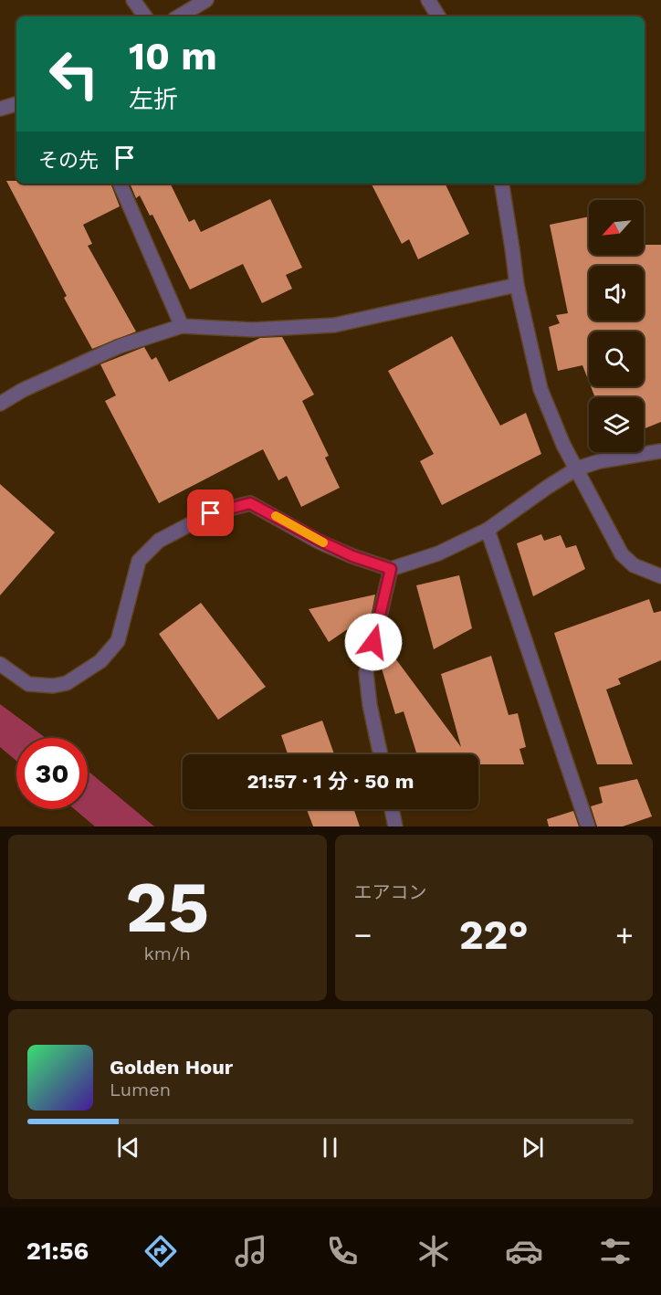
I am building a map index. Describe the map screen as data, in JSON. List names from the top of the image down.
{
  "north": "bottom left",
  "page": {
    "turn": ["10 m", "左折"],
    "then": "その先",
    "limit": "30",
    "trip": "21:57 · 1 分 · 50 m",
    "tile": [
      ["25", "km/h"],
      "エアコン"
    ],
    "heat": ["−", "22°", "+"],
    "song": ["Golden Hour", "Lumen"],
    "tabs": "21:56"
  }
}
